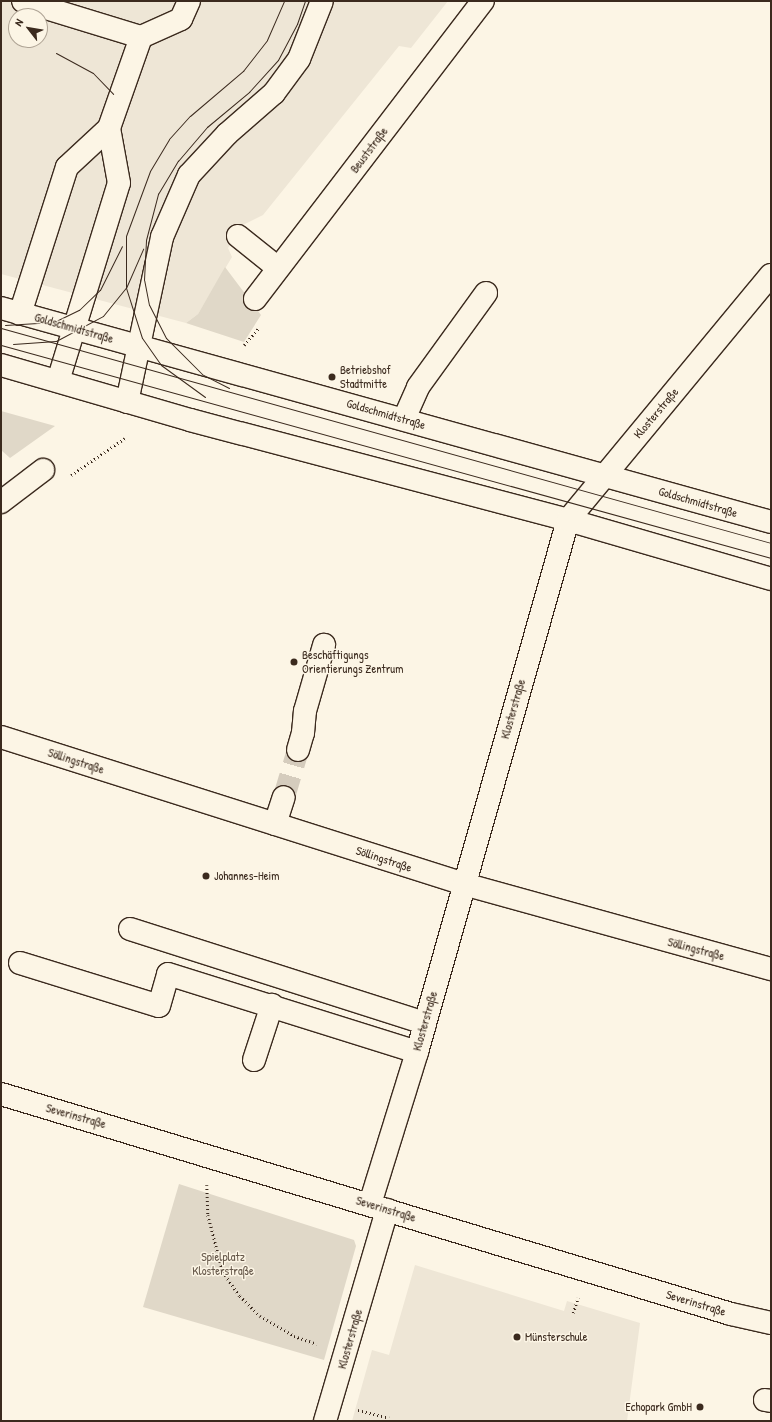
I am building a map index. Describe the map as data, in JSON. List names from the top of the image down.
{
  "streets": {
    "street": [
      "Beuststraße",
      "Goldschmidtstraße",
      "Klosterstraße",
      "Söllingstraße",
      "Severinstraße"
    ]
  },
  "crossings": [
    ["Goldschmidtstraße", "Klosterstraße"],
    ["Klosterstraße", "Söllingstraße"],
    ["Klosterstraße", "Severinstraße"]
  ],
  "parks": ["Spielplatz Klosterstraße"],
  "places": [
    "Betriebshof Stadtmitte",
    "Beschäftigungs Orientierungs Zentrum",
    "Johannes-Heim",
    "Münsterschule",
    "Echopark GmbH"
  ],
  "north": "top left"
}
